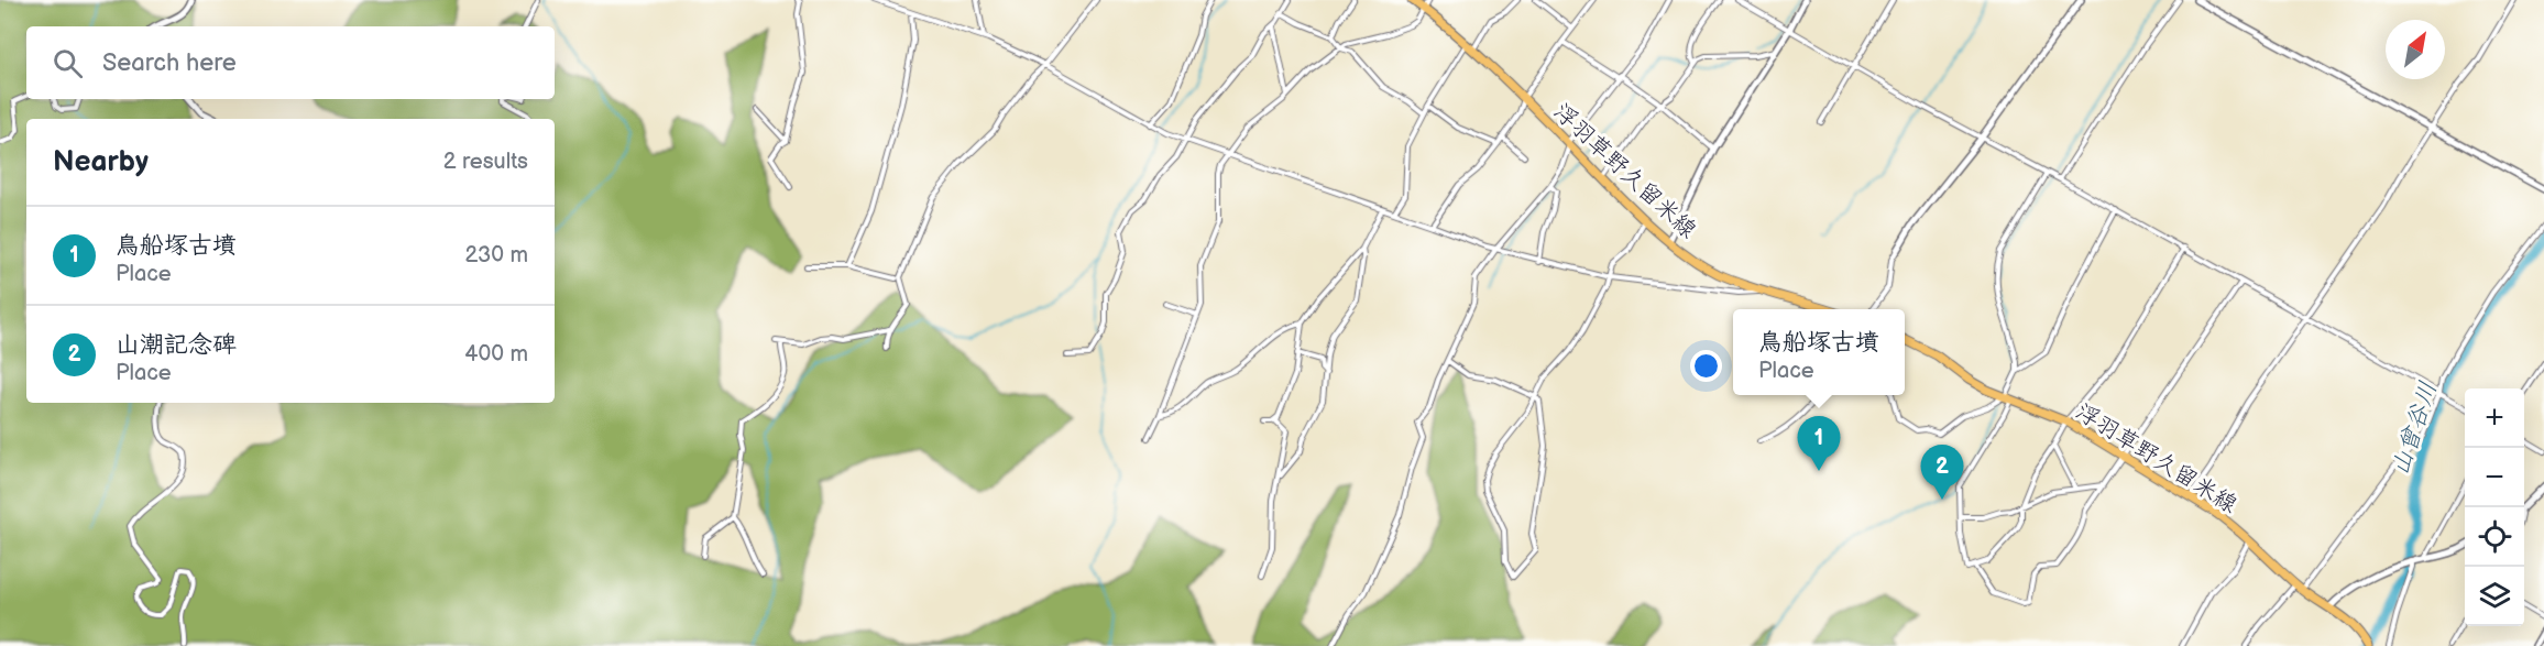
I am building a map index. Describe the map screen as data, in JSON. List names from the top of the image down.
{
  "streets": {
    "main road": ["浮羽草野久留米線"]
  },
  "water": ["山曾谷川"],
  "north": "top right",
  "page": {
    "search": "Search here",
    "heading": ["Nearby", "2 results"],
    "list": [
      {
        "mark": "1",
        "name": "鳥船塚古墳",
        "note": "Place",
        "value": "230 m"
      },
      {
        "mark": "2",
        "name": "山潮記念碑",
        "note": "Place",
        "value": "400 m"
      }
    ],
    "popup": ["鳥船塚古墳", "Place"],
    "map_buttons": ["+", "−"],
    "pins": ["1", "2"]
  }
}
